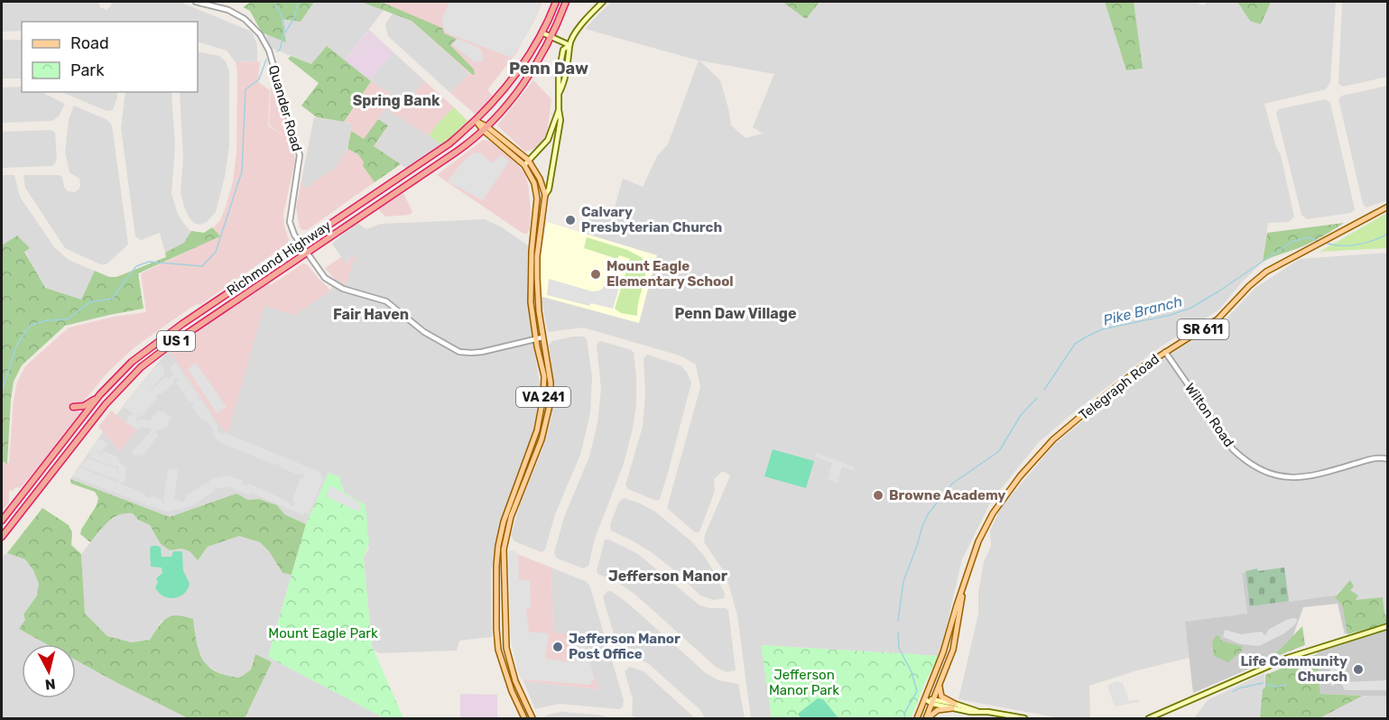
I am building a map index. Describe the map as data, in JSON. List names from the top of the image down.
{
  "streets": {
    "highway": ["Richmond Highway", "US 1"],
    "main road": ["SR 611", "Telegraph Road", "VA 241"],
    "street": ["Quander Road", "Wilton Road"]
  },
  "crossings": [
    ["Quander Road", "Richmond Highway"],
    ["Quander Road", "VA 241"],
    ["Richmond Highway", "VA 241"],
    ["Telegraph Road", "Wilton Road"]
  ],
  "districts": [
    "Penn Daw",
    "Spring Bank",
    "Penn Daw Village",
    "Fair Haven",
    "Jefferson Manor"
  ],
  "water": ["Pike Branch"],
  "parks": ["Mount Eagle Park", "Jefferson Manor Park"],
  "places": [
    "Calvary Presbyterian Church",
    "Mount Eagle Elementary School",
    "Browne Academy",
    "Jefferson Manor Post Office",
    "Life Community Church"
  ],
  "legend": ["Road", "Park"],
  "north": "bottom"
}
